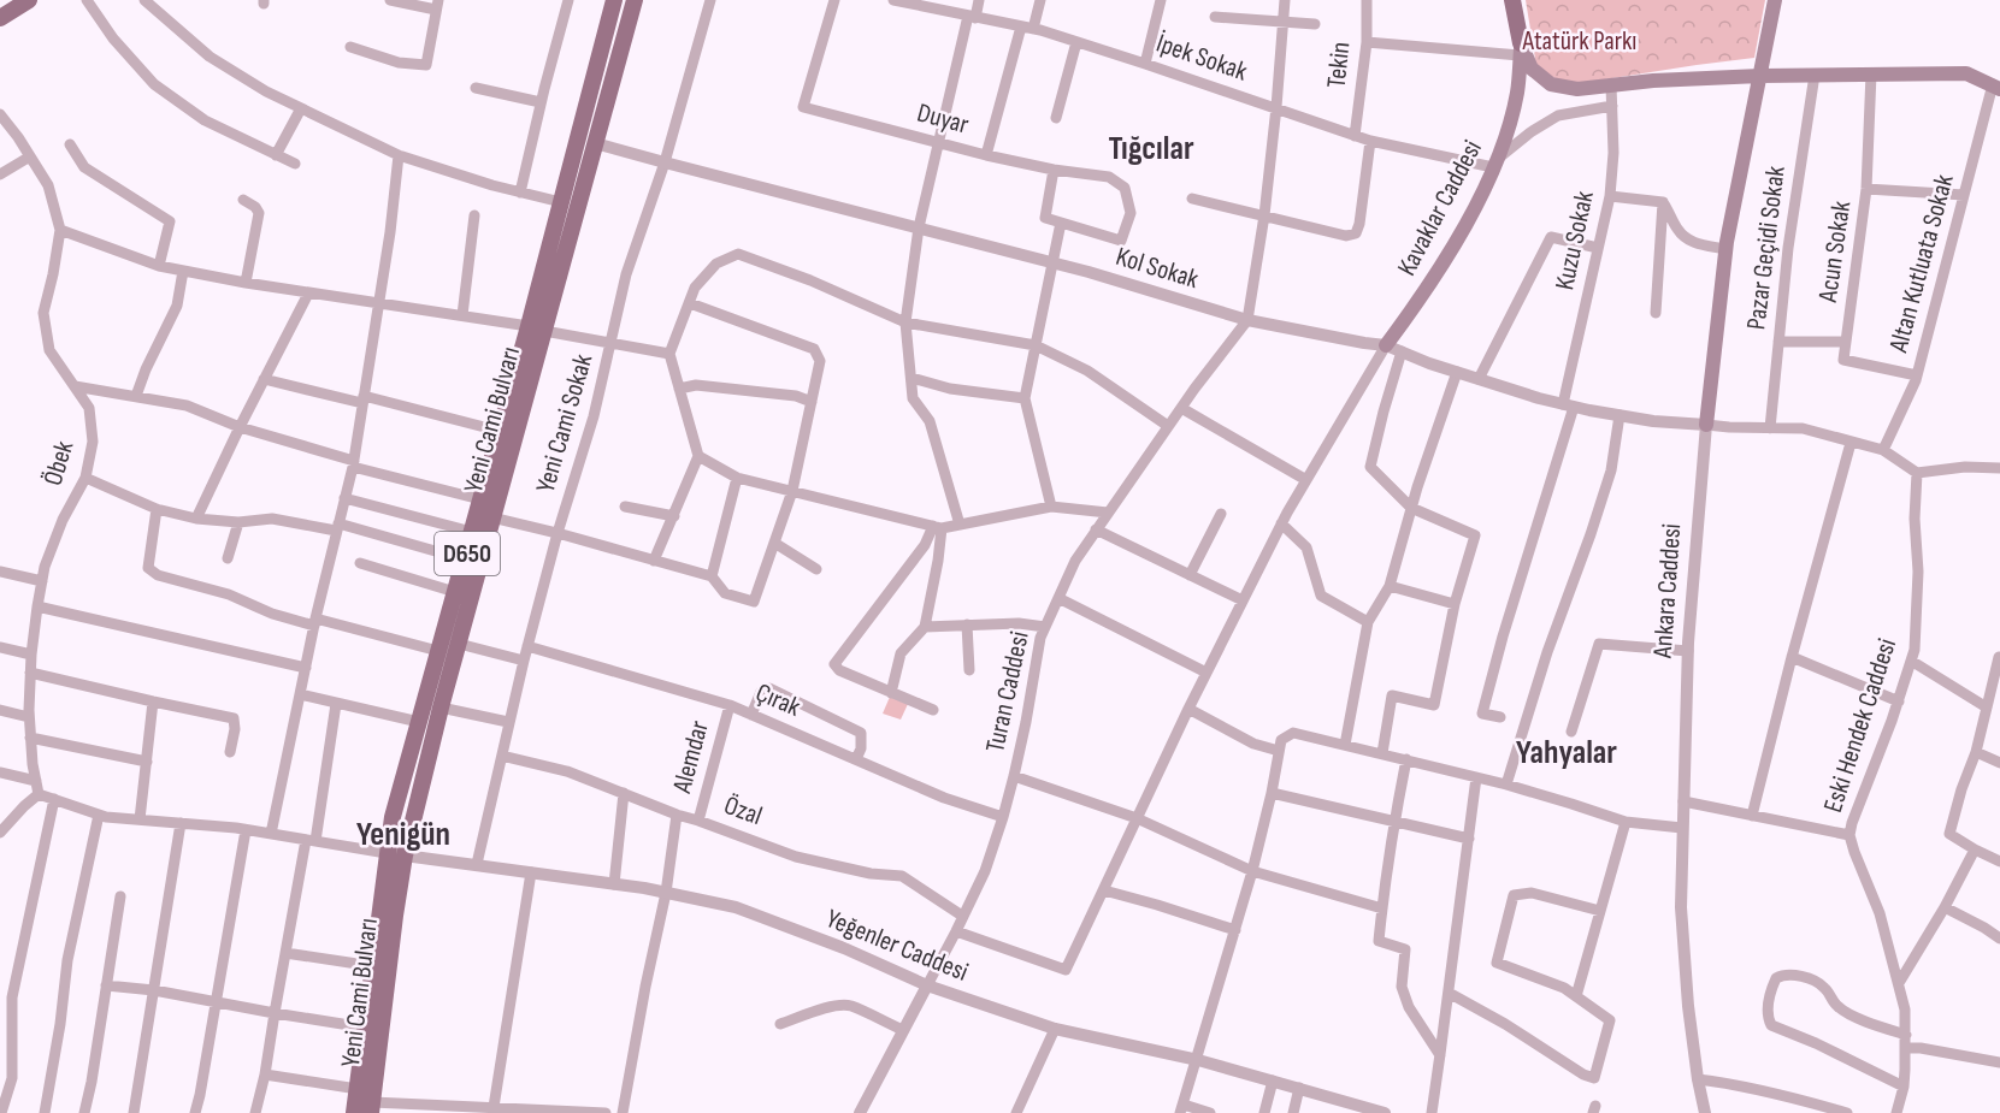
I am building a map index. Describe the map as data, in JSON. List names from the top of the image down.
{
  "streets": {
    "main road": [
      "Kavaklar Caddesi",
      "Yeni Cami Bulvarı",
      "D650",
      "Ankara Caddesi"
    ],
    "street": [
      "İpek Sokak",
      "Tekin",
      "Duyar",
      "Kuzu Sokak",
      "Pazar Geçidi Sokak",
      "Acun Sokak",
      "Altan Kutluata Sokak",
      "Kol Sokak",
      "Yeni Cami Sokak",
      "Öbek",
      "Turan Caddesi",
      "Çırak",
      "Eski Hendek Caddesi",
      "Alemdar",
      "Özal",
      "Yeğenler Caddesi"
    ]
  },
  "crossings": [
    ["İpek Sokak", "Tekin"],
    ["İpek Sokak", "Kavaklar Caddesi"],
    ["Kavaklar Caddesi", "Kol Sokak"],
    ["Kuzu Sokak", "Kol Sokak"],
    ["Acun Sokak", "Altan Kutluata Sokak"],
    ["Kol Sokak", "Yeni Cami Bulvarı"],
    ["Kol Sokak", "Yeni Cami Sokak"],
    ["Kol Sokak", "Ankara Caddesi"],
    ["Kol Sokak", "Turan Caddesi"],
    ["Yeni Cami Bulvarı", "Yeğenler Caddesi"],
    ["Yeni Cami Sokak", "Çırak"],
    ["Yeni Cami Sokak", "Özal"],
    ["Yeni Cami Sokak", "Yeğenler Caddesi"],
    ["Turan Caddesi", "Çırak"],
    ["Turan Caddesi", "Özal"],
    ["Turan Caddesi", "Yeğenler Caddesi"],
    ["Çırak", "Alemdar"],
    ["Alemdar", "Özal"]
  ],
  "districts": ["Tığcılar", "Yahyalar", "Yenigün"],
  "parks": ["Atatürk Parkı"]
}
